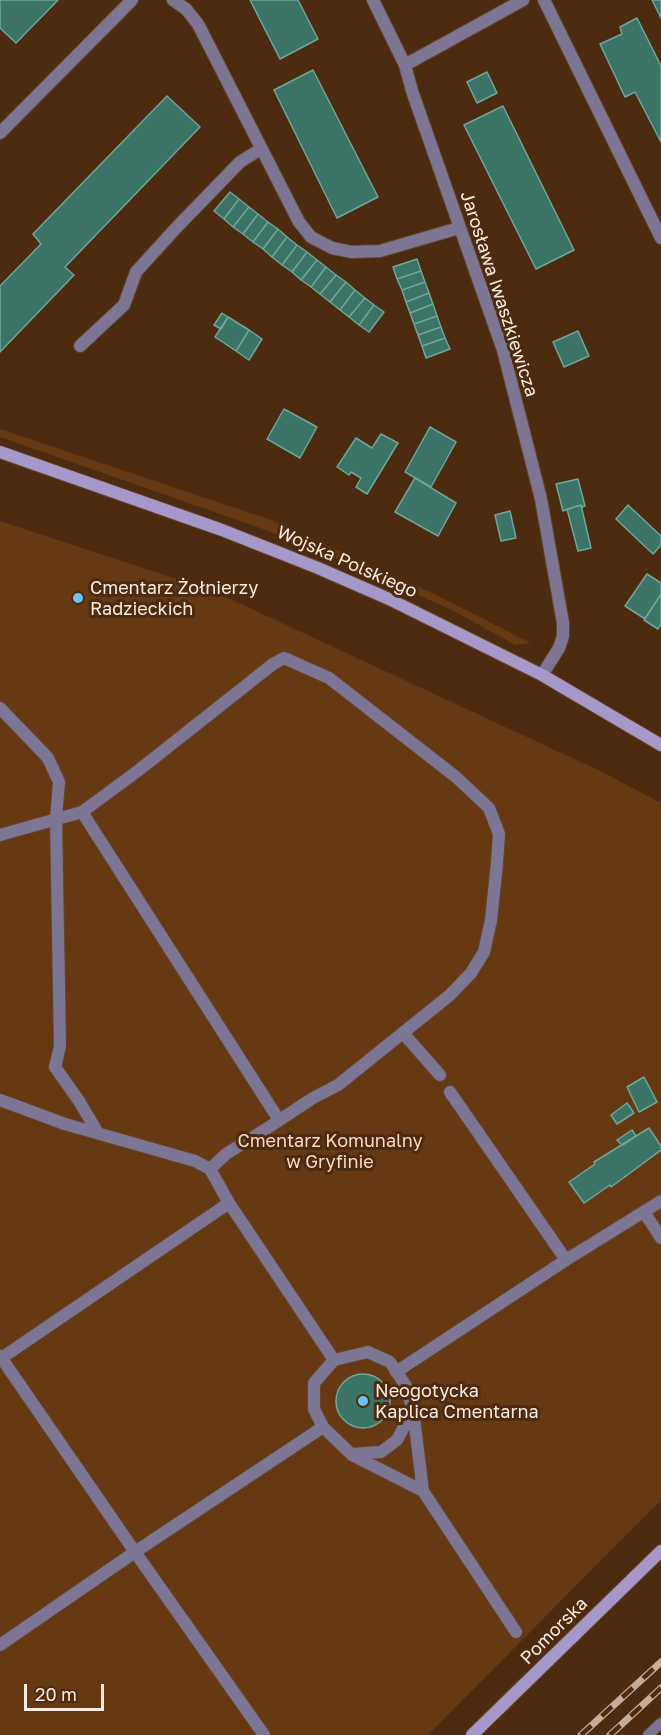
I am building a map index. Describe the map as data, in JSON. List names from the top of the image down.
{
  "streets": {
    "main road": ["Wojska Polskiego", "Pomorska"],
    "street": ["Jarosława Iwaszkiewicza"]
  },
  "crossings": [
    ["Jarosława Iwaszkiewicza", "Wojska Polskiego"]
  ],
  "parks": ["Cmentarz Komunalny w Gryfinie"],
  "places": ["Cmentarz Żołnierzy Radzieckich", "Neogotycka Kaplica Cmentarna"],
  "scale_bar": "20 m"
}
